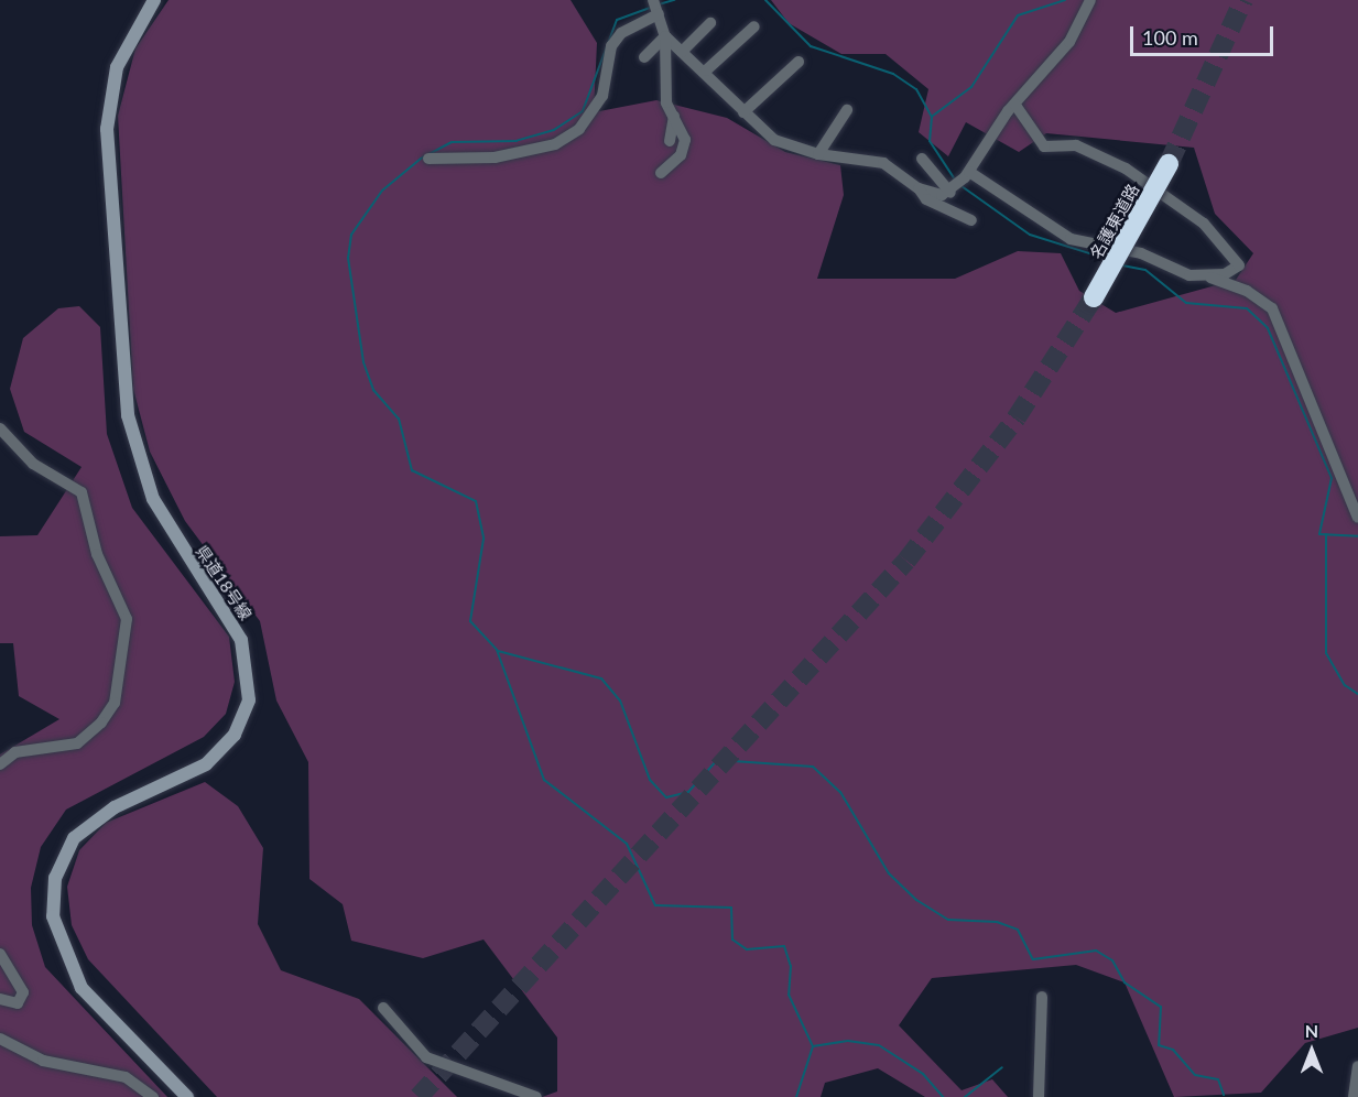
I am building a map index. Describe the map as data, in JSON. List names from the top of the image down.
{
  "streets": {
    "highway": ["名護東道路"],
    "main road": ["県道18号線"]
  },
  "scale_bar": "100 m",
  "north": "top"
}
